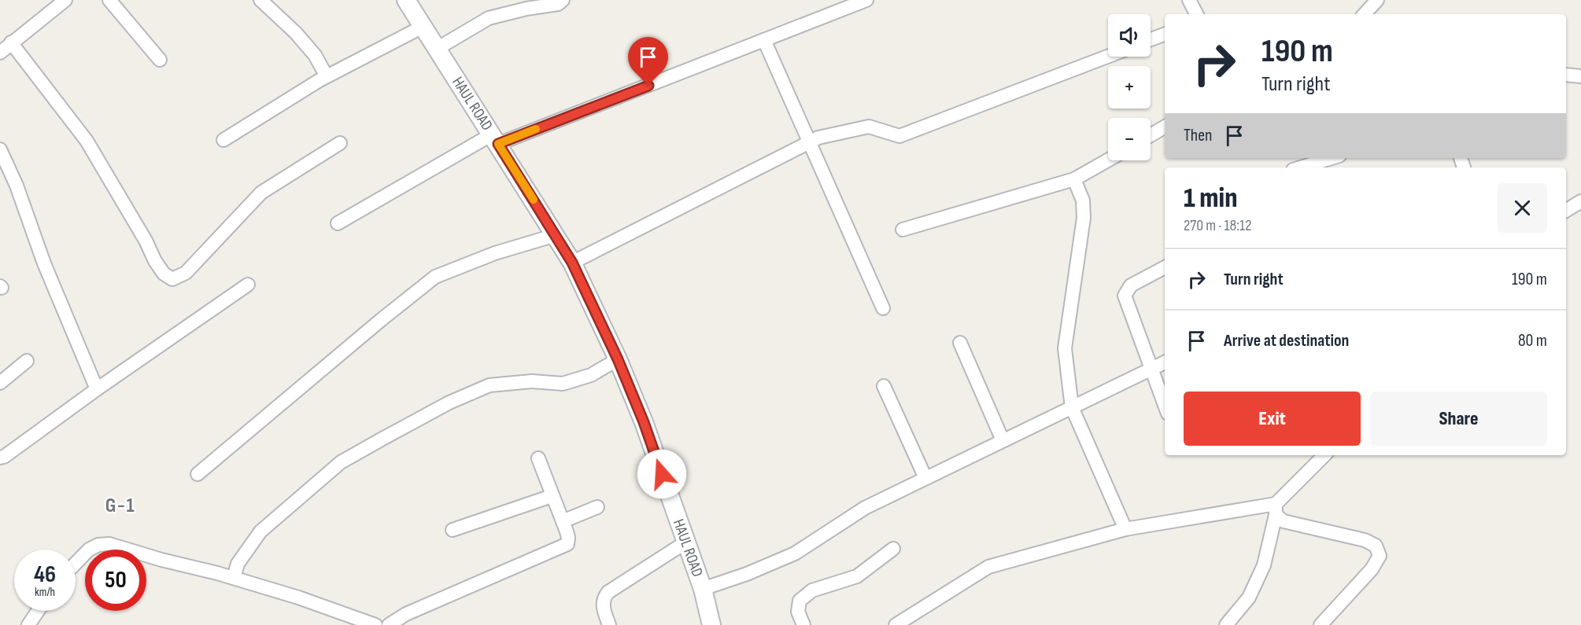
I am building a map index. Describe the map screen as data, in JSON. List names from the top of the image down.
{
  "streets": {
    "main road": ["HAUL ROAD"]
  },
  "districts": ["G-1"],
  "page": {
    "map_buttons": ["+", "−"],
    "turn": ["190 m", "Turn right"],
    "then": "Then",
    "heading": ["1 min", "270 m · 18:12"],
    "list": [
      {
        "name": "Turn right",
        "value": "190 m"
      },
      {
        "name": "Arrive at destination",
        "value": "80 m"
      }
    ],
    "buttons": ["Exit", "Share"],
    "speed": "46 km/h",
    "limit": "50"
  }
}
